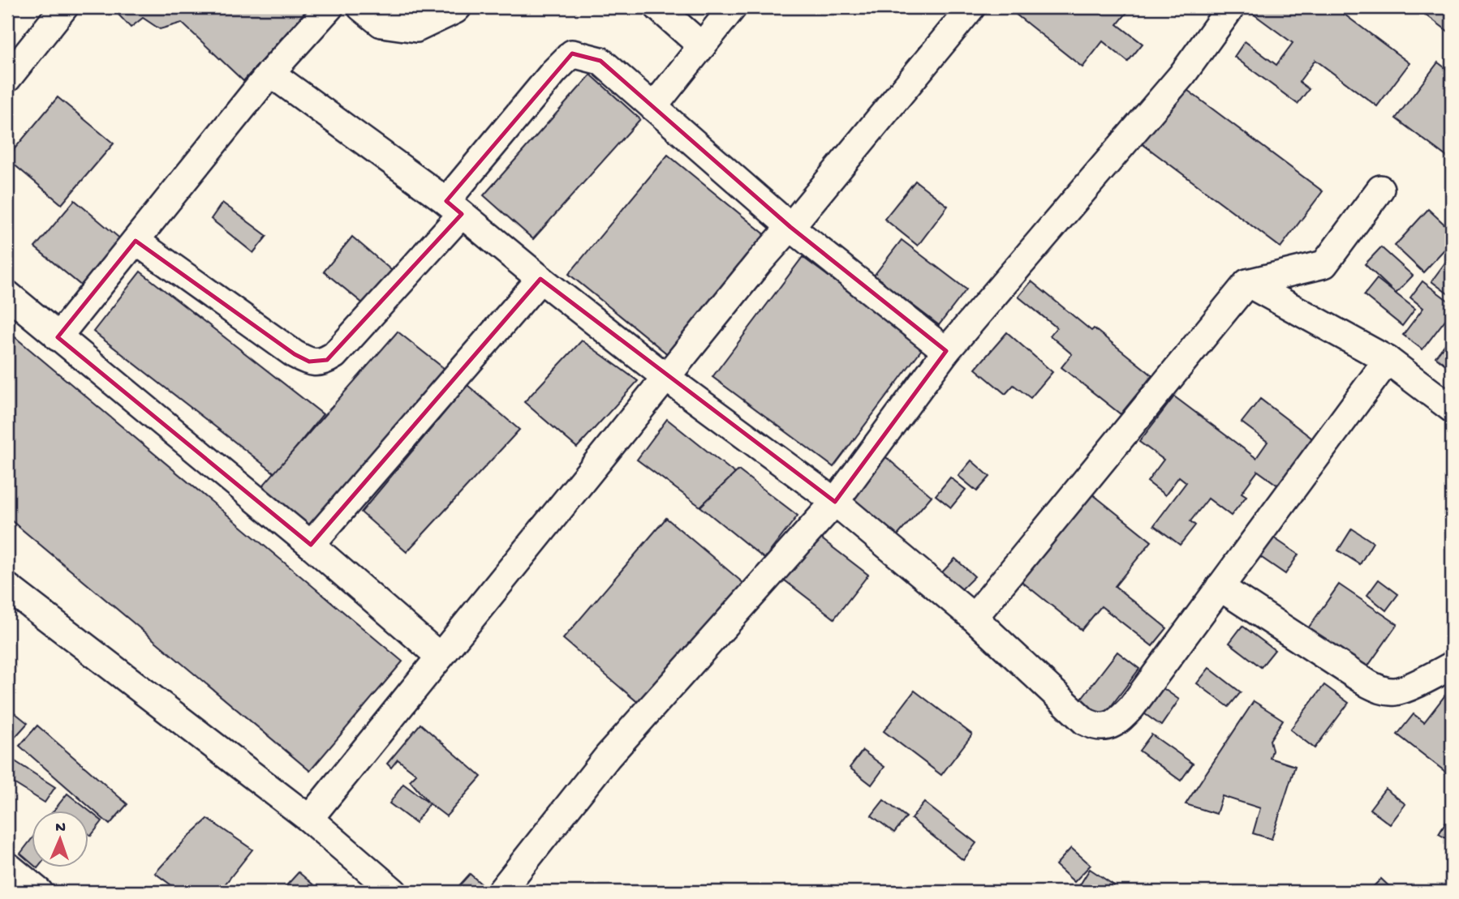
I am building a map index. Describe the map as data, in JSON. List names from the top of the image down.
{
  "north": "top"
}
